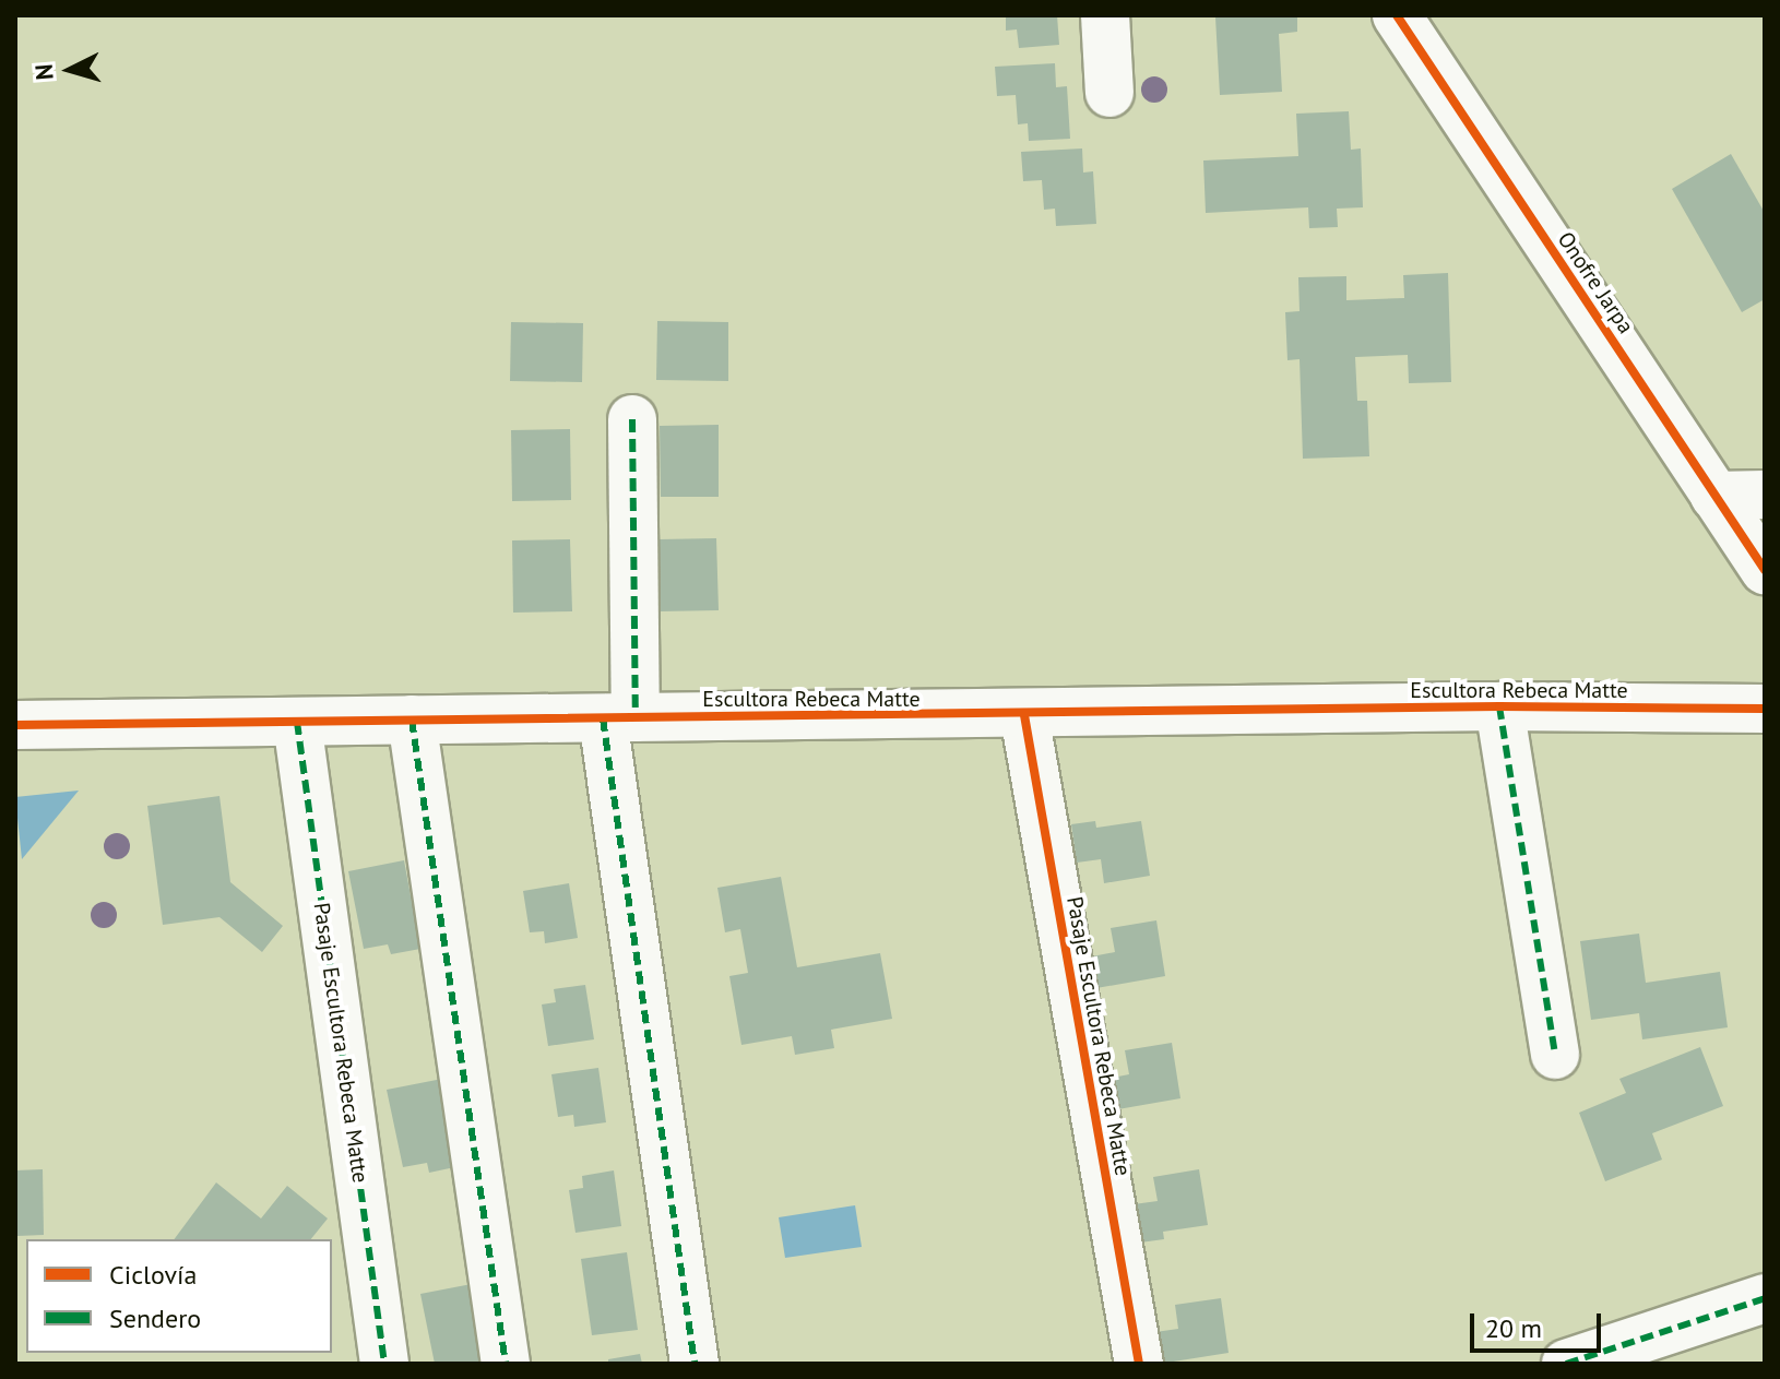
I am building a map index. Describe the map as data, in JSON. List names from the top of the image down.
{
  "streets": {
    "street": ["Onofre Jarpa", "Escultora Rebeca Matte", "Pasaje Escultora Rebeca Matte"]
  },
  "crossings": [
    ["Escultora Rebeca Matte", "Pasaje Escultora Rebeca Matte"]
  ],
  "legend": ["Ciclovía", "Sendero"],
  "scale_bar": "20 m",
  "north": "left"
}
